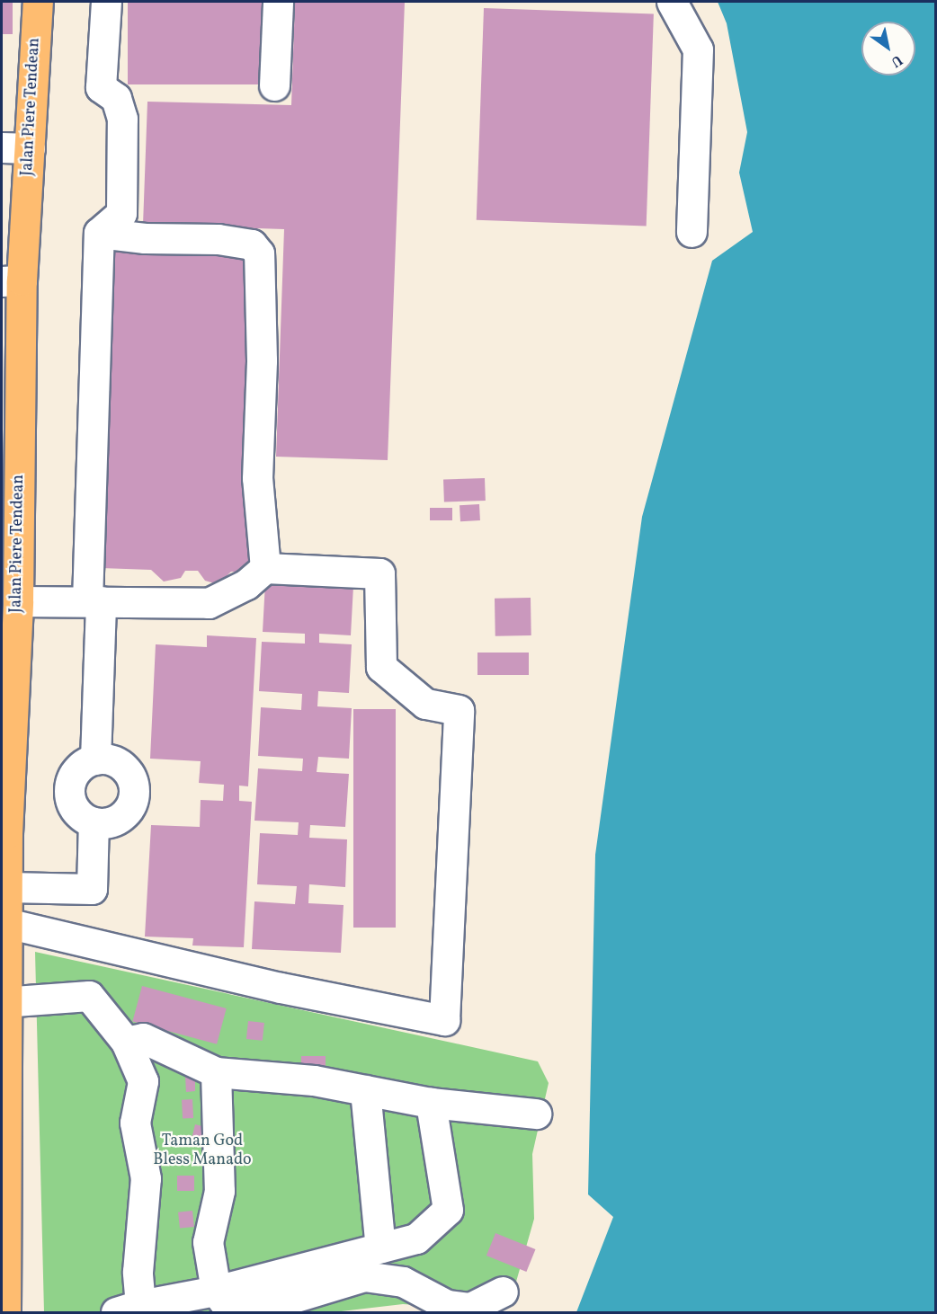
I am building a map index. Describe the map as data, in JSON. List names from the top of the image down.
{
  "streets": {
    "highway": ["Jalan Piere Tendean"]
  },
  "parks": ["Taman God Bless Manado"],
  "north": "bottom right"
}
